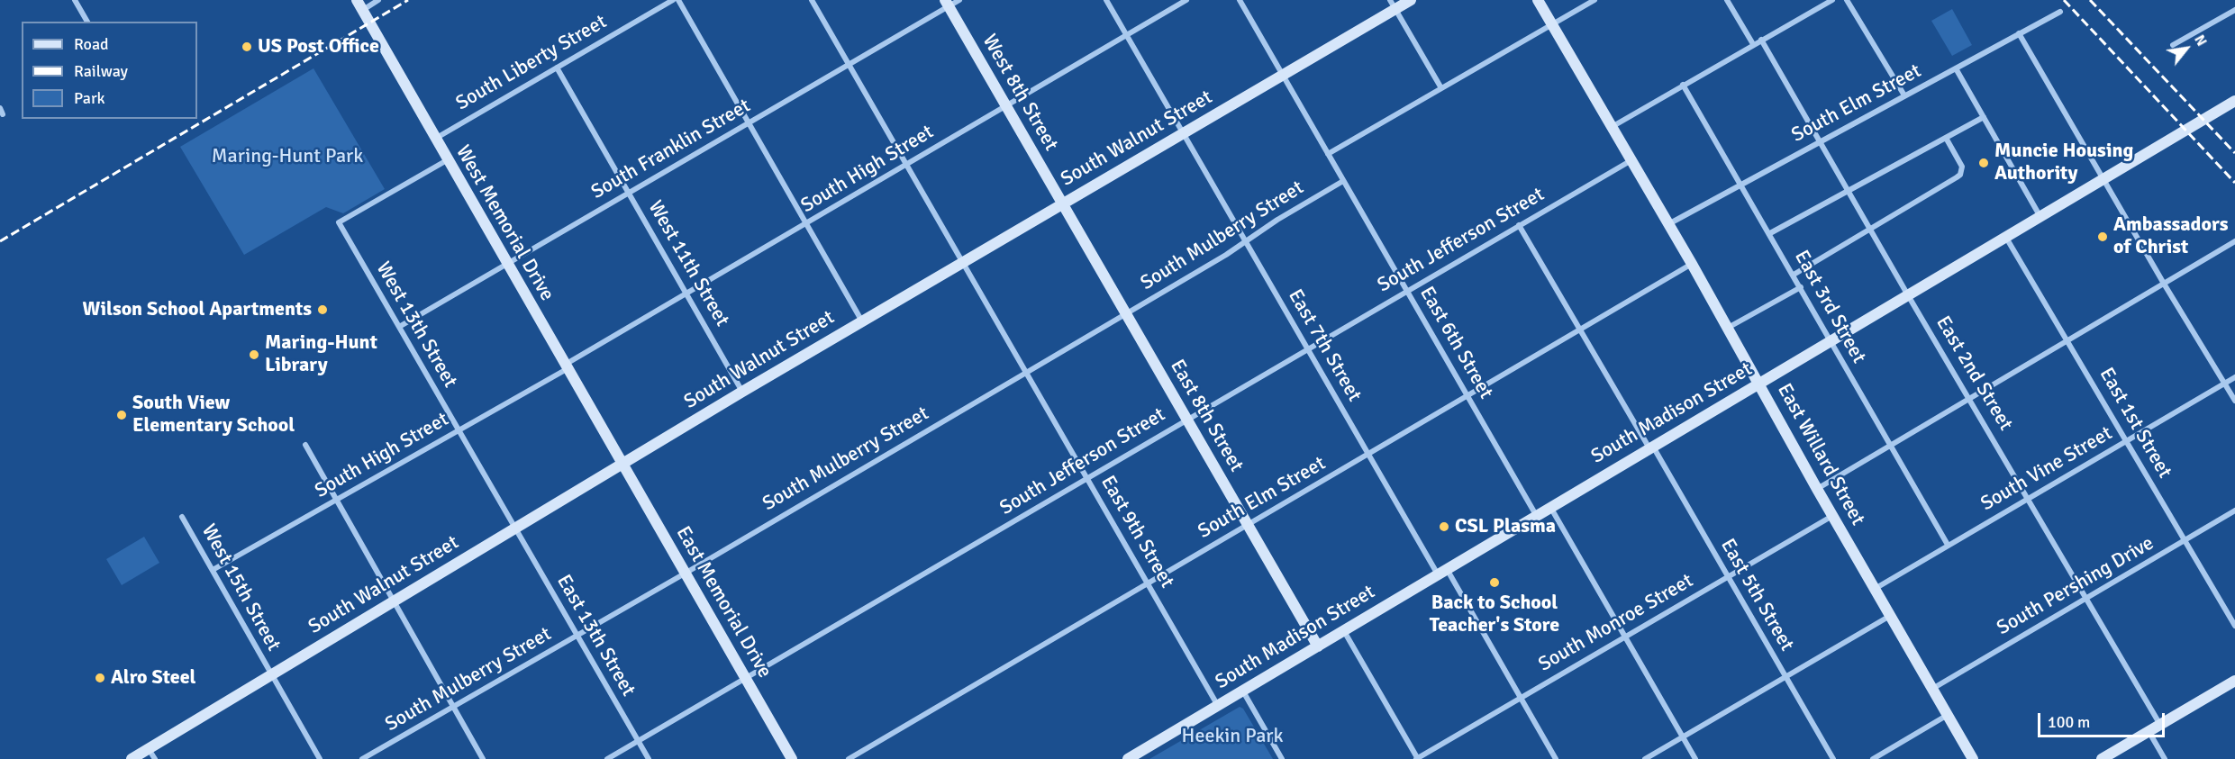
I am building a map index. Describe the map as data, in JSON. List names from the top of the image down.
{
  "streets": {
    "main road": [
      "West 8th Street",
      "South Walnut Street",
      "West Memorial Drive",
      "South Madison Street",
      "East 8th Street",
      "East Willard Street",
      "East Memorial Drive"
    ],
    "street": [
      "South Liberty Street",
      "South Elm Street",
      "South Franklin Street",
      "South High Street",
      "South Mulberry Street",
      "South Jefferson Street",
      "West 11th Street",
      "East 3rd Street",
      "West 13th Street",
      "East 6th Street",
      "East 7th Street",
      "East 2nd Street",
      "East 1st Street",
      "South Vine Street",
      "East 9th Street",
      "South Pershing Drive",
      "West 15th Street",
      "East 5th Street",
      "South Monroe Street",
      "East 13th Street"
    ]
  },
  "crossings": [
    ["South Liberty Street", "West Memorial Drive"],
    ["South Liberty Street", "West 11th Street"],
    ["West 8th Street", "South Walnut Street"],
    ["West 8th Street", "South Franklin Street"],
    ["West 8th Street", "South High Street"],
    ["West 8th Street", "East 8th Street"],
    ["South Elm Street", "East 3rd Street"],
    ["South Elm Street", "East 6th Street"],
    ["South Elm Street", "East 7th Street"],
    ["South Elm Street", "East 2nd Street"],
    ["South Elm Street", "East 8th Street"],
    ["South Elm Street", "East Willard Street"],
    ["South Elm Street", "East 9th Street"],
    ["South Elm Street", "East 5th Street"],
    ["South Walnut Street", "West Memorial Drive"],
    ["South Walnut Street", "West 11th Street"],
    ["South Walnut Street", "West 13th Street"],
    ["South Walnut Street", "East 6th Street"],
    ["South Walnut Street", "East 7th Street"],
    ["South Walnut Street", "East 8th Street"],
    ["South Walnut Street", "East 9th Street"],
    ["South Walnut Street", "West 15th Street"],
    ["South Walnut Street", "East Memorial Drive"],
    ["South Walnut Street", "East 13th Street"],
    ["South Franklin Street", "West Memorial Drive"],
    ["South Franklin Street", "West 11th Street"],
    ["South Franklin Street", "West 13th Street"],
    ["South Franklin Street", "East 9th Street"],
    ["South High Street", "West Memorial Drive"],
    ["South High Street", "West 11th Street"],
    ["South High Street", "West 13th Street"],
    ["South High Street", "East 7th Street"],
    ["South High Street", "East 9th Street"],
    ["South High Street", "West 15th Street"],
    ["West Memorial Drive", "West 13th Street"],
    ["West Memorial Drive", "East Memorial Drive"],
    ["South Mulberry Street", "East 6th Street"],
    ["South Mulberry Street", "East 7th Street"],
    ["South Mulberry Street", "East 8th Street"],
    ["South Mulberry Street", "East 9th Street"],
    ["South Mulberry Street", "East Memorial Drive"],
    ["South Mulberry Street", "East 13th Street"],
    ["South Jefferson Street", "East 6th Street"],
    ["South Jefferson Street", "East 7th Street"],
    ["South Jefferson Street", "East 8th Street"],
    ["South Jefferson Street", "East Willard Street"],
    ["South Jefferson Street", "East 9th Street"],
    ["South Jefferson Street", "East 5th Street"],
    ["South Jefferson Street", "East Memorial Drive"],
    ["South Jefferson Street", "East 13th Street"],
    ["East 3rd Street", "South Madison Street"],
    ["East 3rd Street", "South Vine Street"],
    ["West 13th Street", "East 13th Street"],
    ["East 6th Street", "South Madison Street"],
    ["East 7th Street", "South Madison Street"],
    ["East 7th Street", "South Monroe Street"],
    ["East 2nd Street", "South Madison Street"],
    ["East 2nd Street", "South Vine Street"],
    ["East 2nd Street", "South Pershing Drive"],
    ["South Madison Street", "East 8th Street"],
    ["South Madison Street", "East 1st Street"],
    ["South Madison Street", "East Willard Street"],
    ["South Madison Street", "East 9th Street"],
    ["South Madison Street", "East 5th Street"],
    ["East 1st Street", "South Vine Street"],
    ["East 1st Street", "South Pershing Drive"],
    ["East Willard Street", "South Vine Street"],
    ["East Willard Street", "South Pershing Drive"],
    ["East Willard Street", "South Monroe Street"],
    ["East 5th Street", "South Monroe Street"]
  ],
  "parks": ["Maring-Hunt Park", "Heekin Park"],
  "places": [
    "US Post Office",
    "Muncie Housing Authority",
    "Ambassadors of Christ",
    "Wilson School Apartments",
    "Maring-Hunt Library",
    "South View Elementary School",
    "CSL Plasma",
    "Back to School Teacher's Store",
    "Alro Steel"
  ],
  "legend": ["Road", "Railway", "Park"],
  "scale_bar": "100 m",
  "north": "top right"
}
